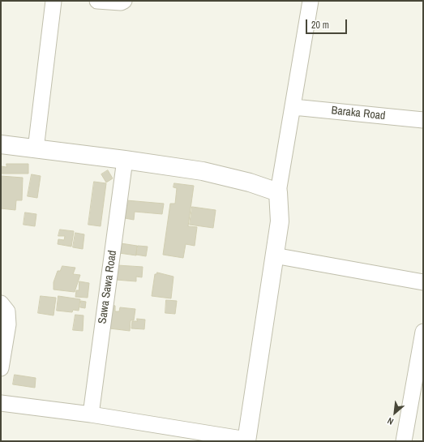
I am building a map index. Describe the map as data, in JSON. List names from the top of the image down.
{
  "streets": {
    "street": ["Baraka Road", "Sawa Sawa Road"]
  },
  "scale_bar": "20 m",
  "north": "bottom left"
}
